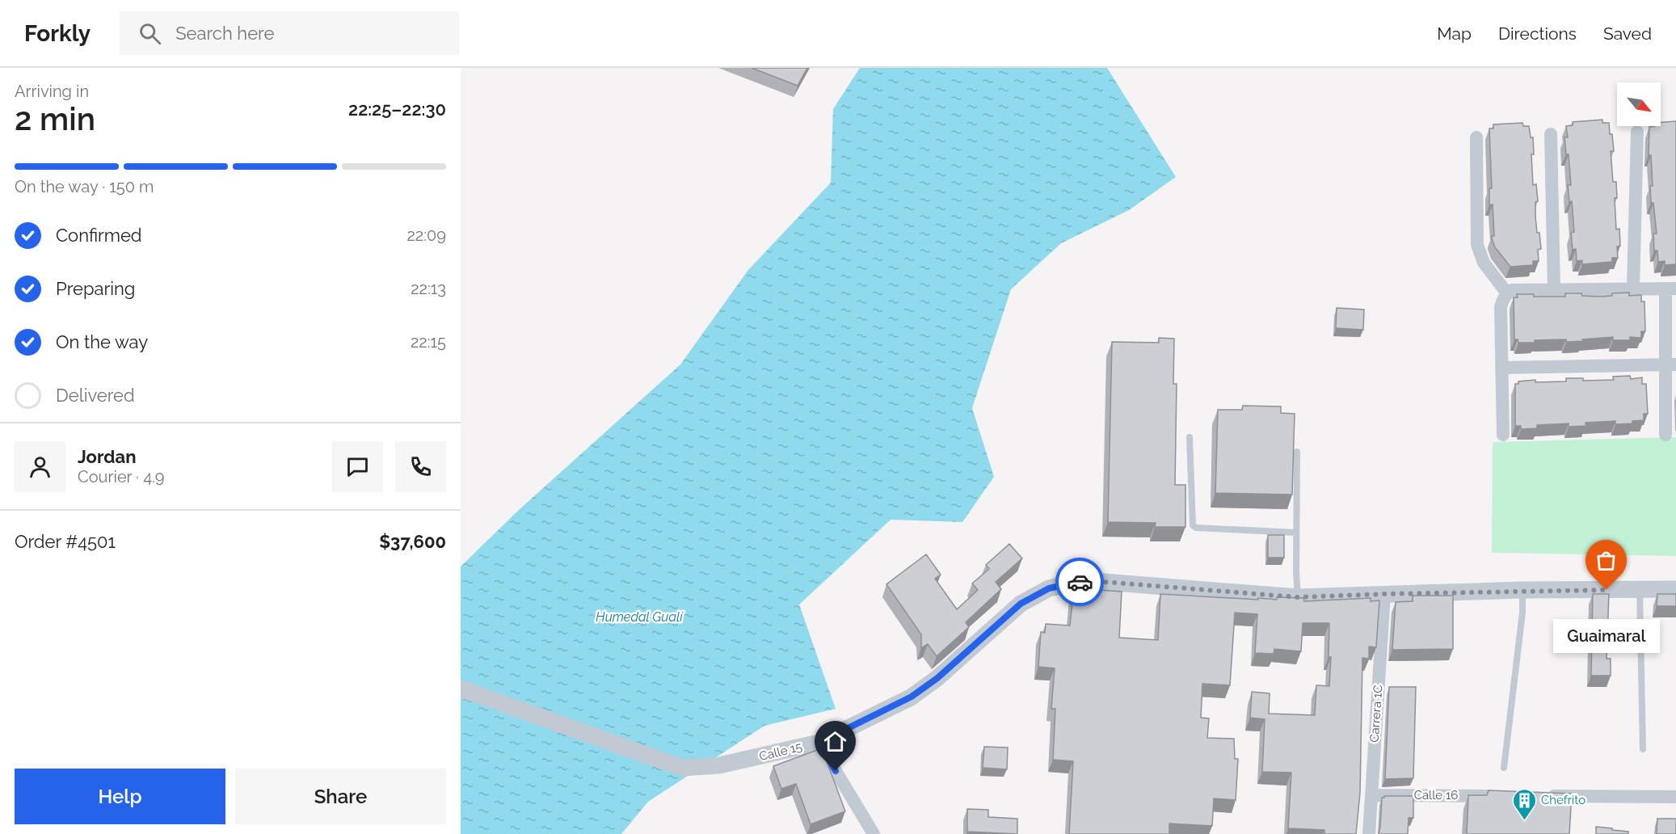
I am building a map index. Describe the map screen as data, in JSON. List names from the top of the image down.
{
  "streets": {
    "street": ["Carrera 1C", "Calle 15", "Calle 16"]
  },
  "crossings": [
    ["Carrera 1C", "Calle 15"],
    ["Carrera 1C", "Calle 16"]
  ],
  "water": ["Humedal Gualí"],
  "places": {
    "other": ["Guaimaral"],
    "building": ["Chefrito"]
  },
  "north": "bottom right",
  "page": {
    "header": "Forkly",
    "search": "Search here",
    "nav": ["Map", "Directions", "Saved"],
    "heading": ["2 min", "Arriving in", "22:25–22:30"],
    "panel": [
      "Jordan",
      "Courier · 4.9",
      "Order #4501",
      "$37,600"
    ],
    "bar": "On the way · 150 m",
    "list": [
      ["Confirmed", "22:09"],
      ["Preparing", "22:13"],
      ["On the way", "22:15"],
      "Delivered"
    ],
    "bubble": "Guaimaral",
    "buttons": ["Help", "Share"]
  }
}
